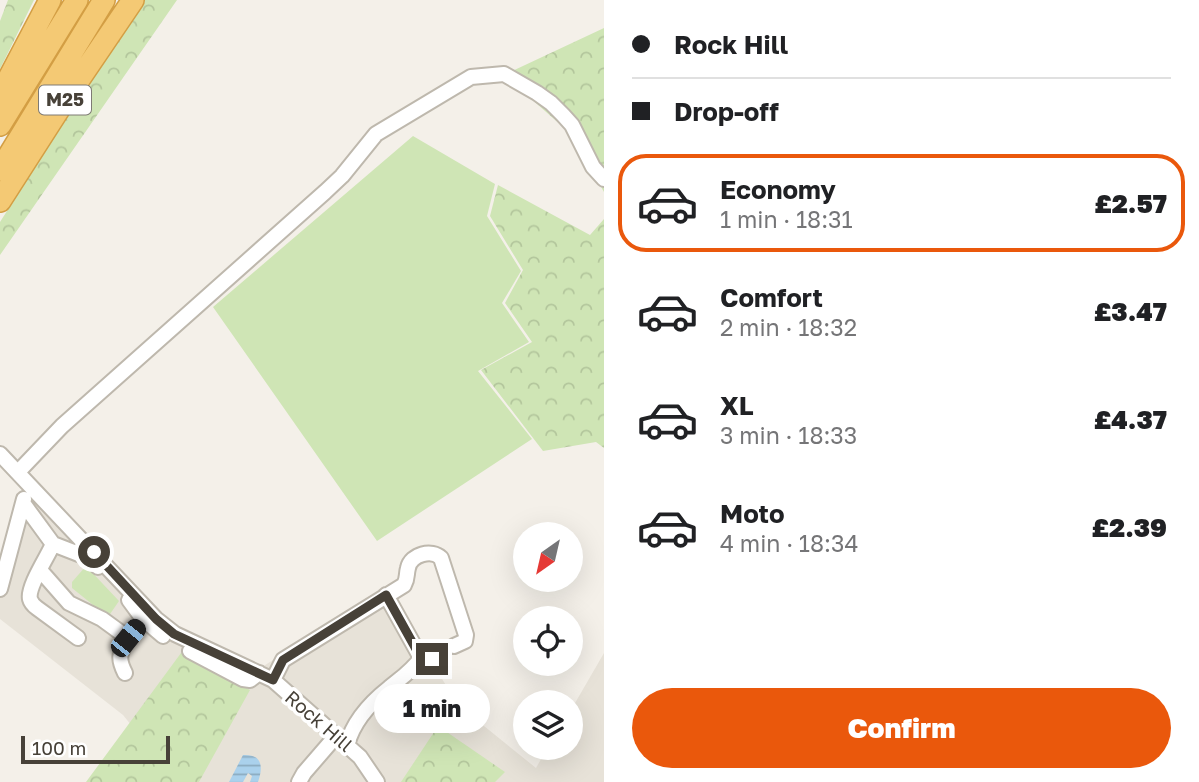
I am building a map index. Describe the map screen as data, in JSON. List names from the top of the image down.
{
  "streets": {
    "highway": ["M25"],
    "street": ["Rock Hill"]
  },
  "scale_bar": "100 m",
  "north": "bottom left",
  "page": {
    "banner": ["Rock Hill", "Drop-off"],
    "list": [
      {
        "name": "Economy",
        "note": "1 min · 18:31",
        "value": "£2.57"
      },
      {
        "name": "Comfort",
        "note": "2 min · 18:32",
        "value": "£3.47"
      },
      {
        "name": "XL",
        "note": "3 min · 18:33",
        "value": "£4.37"
      },
      {
        "name": "Moto",
        "note": "4 min · 18:34",
        "value": "£2.39"
      }
    ],
    "buttons": "Confirm",
    "bubble": "1 min",
    "scale": "100 m"
  }
}
